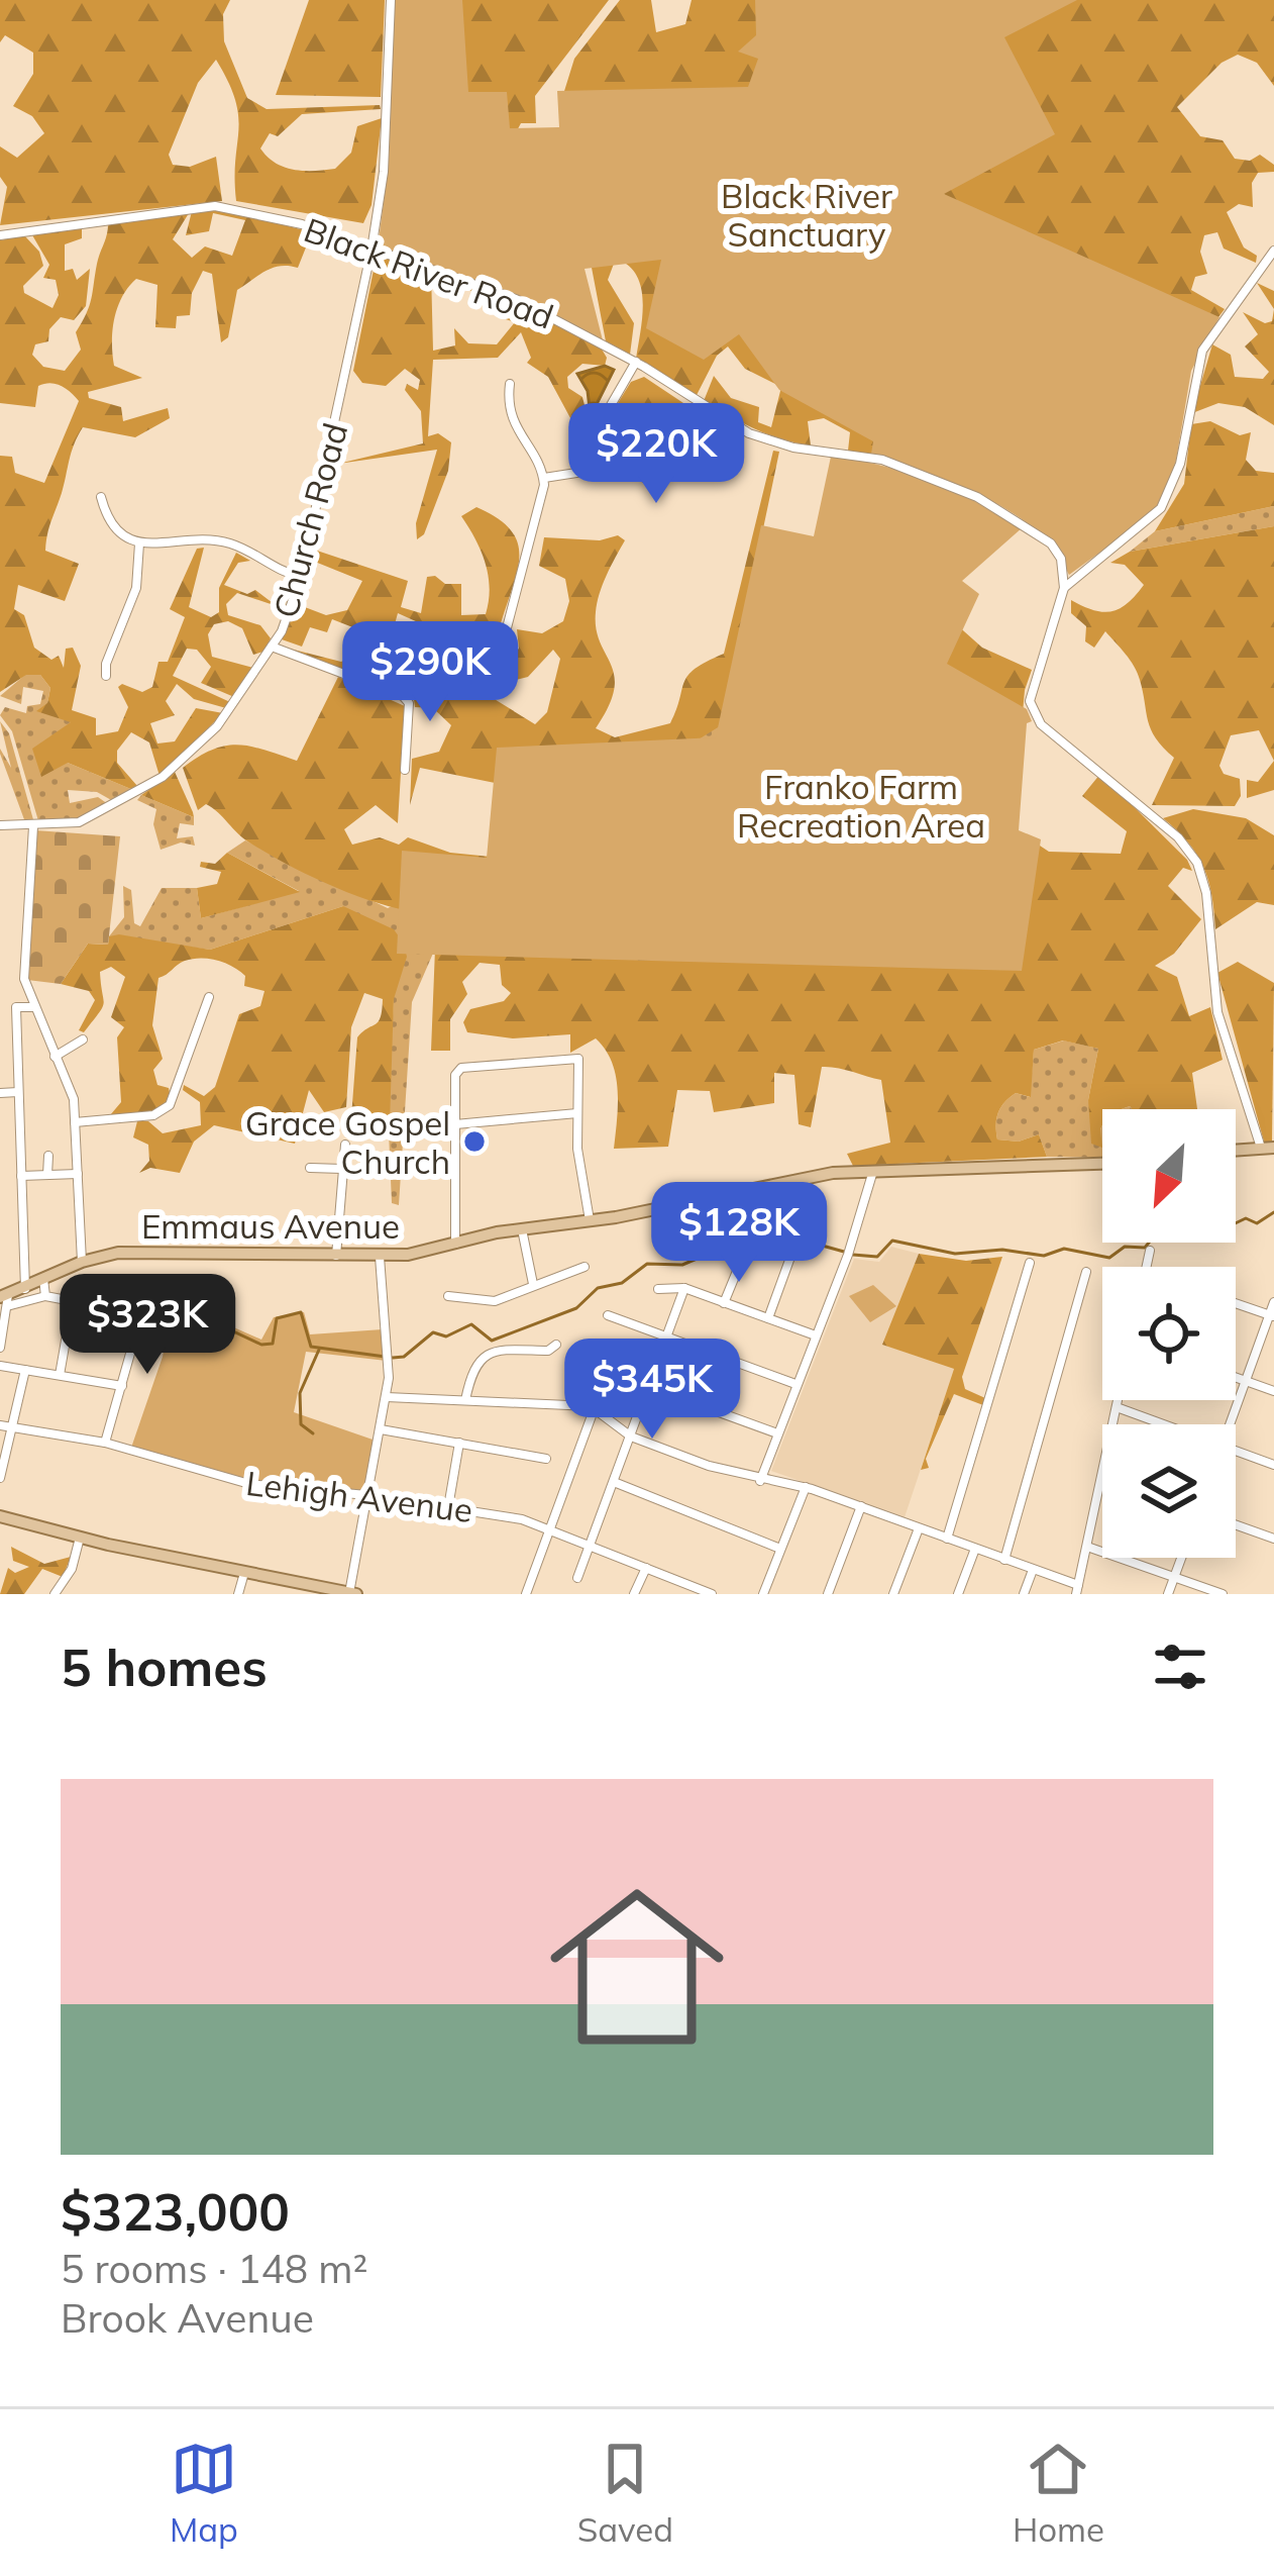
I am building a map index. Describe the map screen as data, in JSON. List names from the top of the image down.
{
  "streets": {
    "main road": ["Emmaus Avenue"],
    "street": ["Black River Road", "Church Road", "Lehigh Avenue"]
  },
  "crossings": [
    ["Black River Road", "Church Road"]
  ],
  "parks": ["Black River Sanctuary", "Franko Farm Recreation Area"],
  "places": ["Grace Gospel Church"],
  "north": "bottom left",
  "page": {
    "price": [
      "$220K",
      "$290K",
      "$128K",
      "$323K",
      "$345K"
    ],
    "heading": "5 homes",
    "list": [
      {
        "name": "$323,000",
        "note": "5 rooms · 148 m² · Brook Avenue"
      }
    ],
    "tabs": ["Map", "Saved", "Home"]
  }
}
